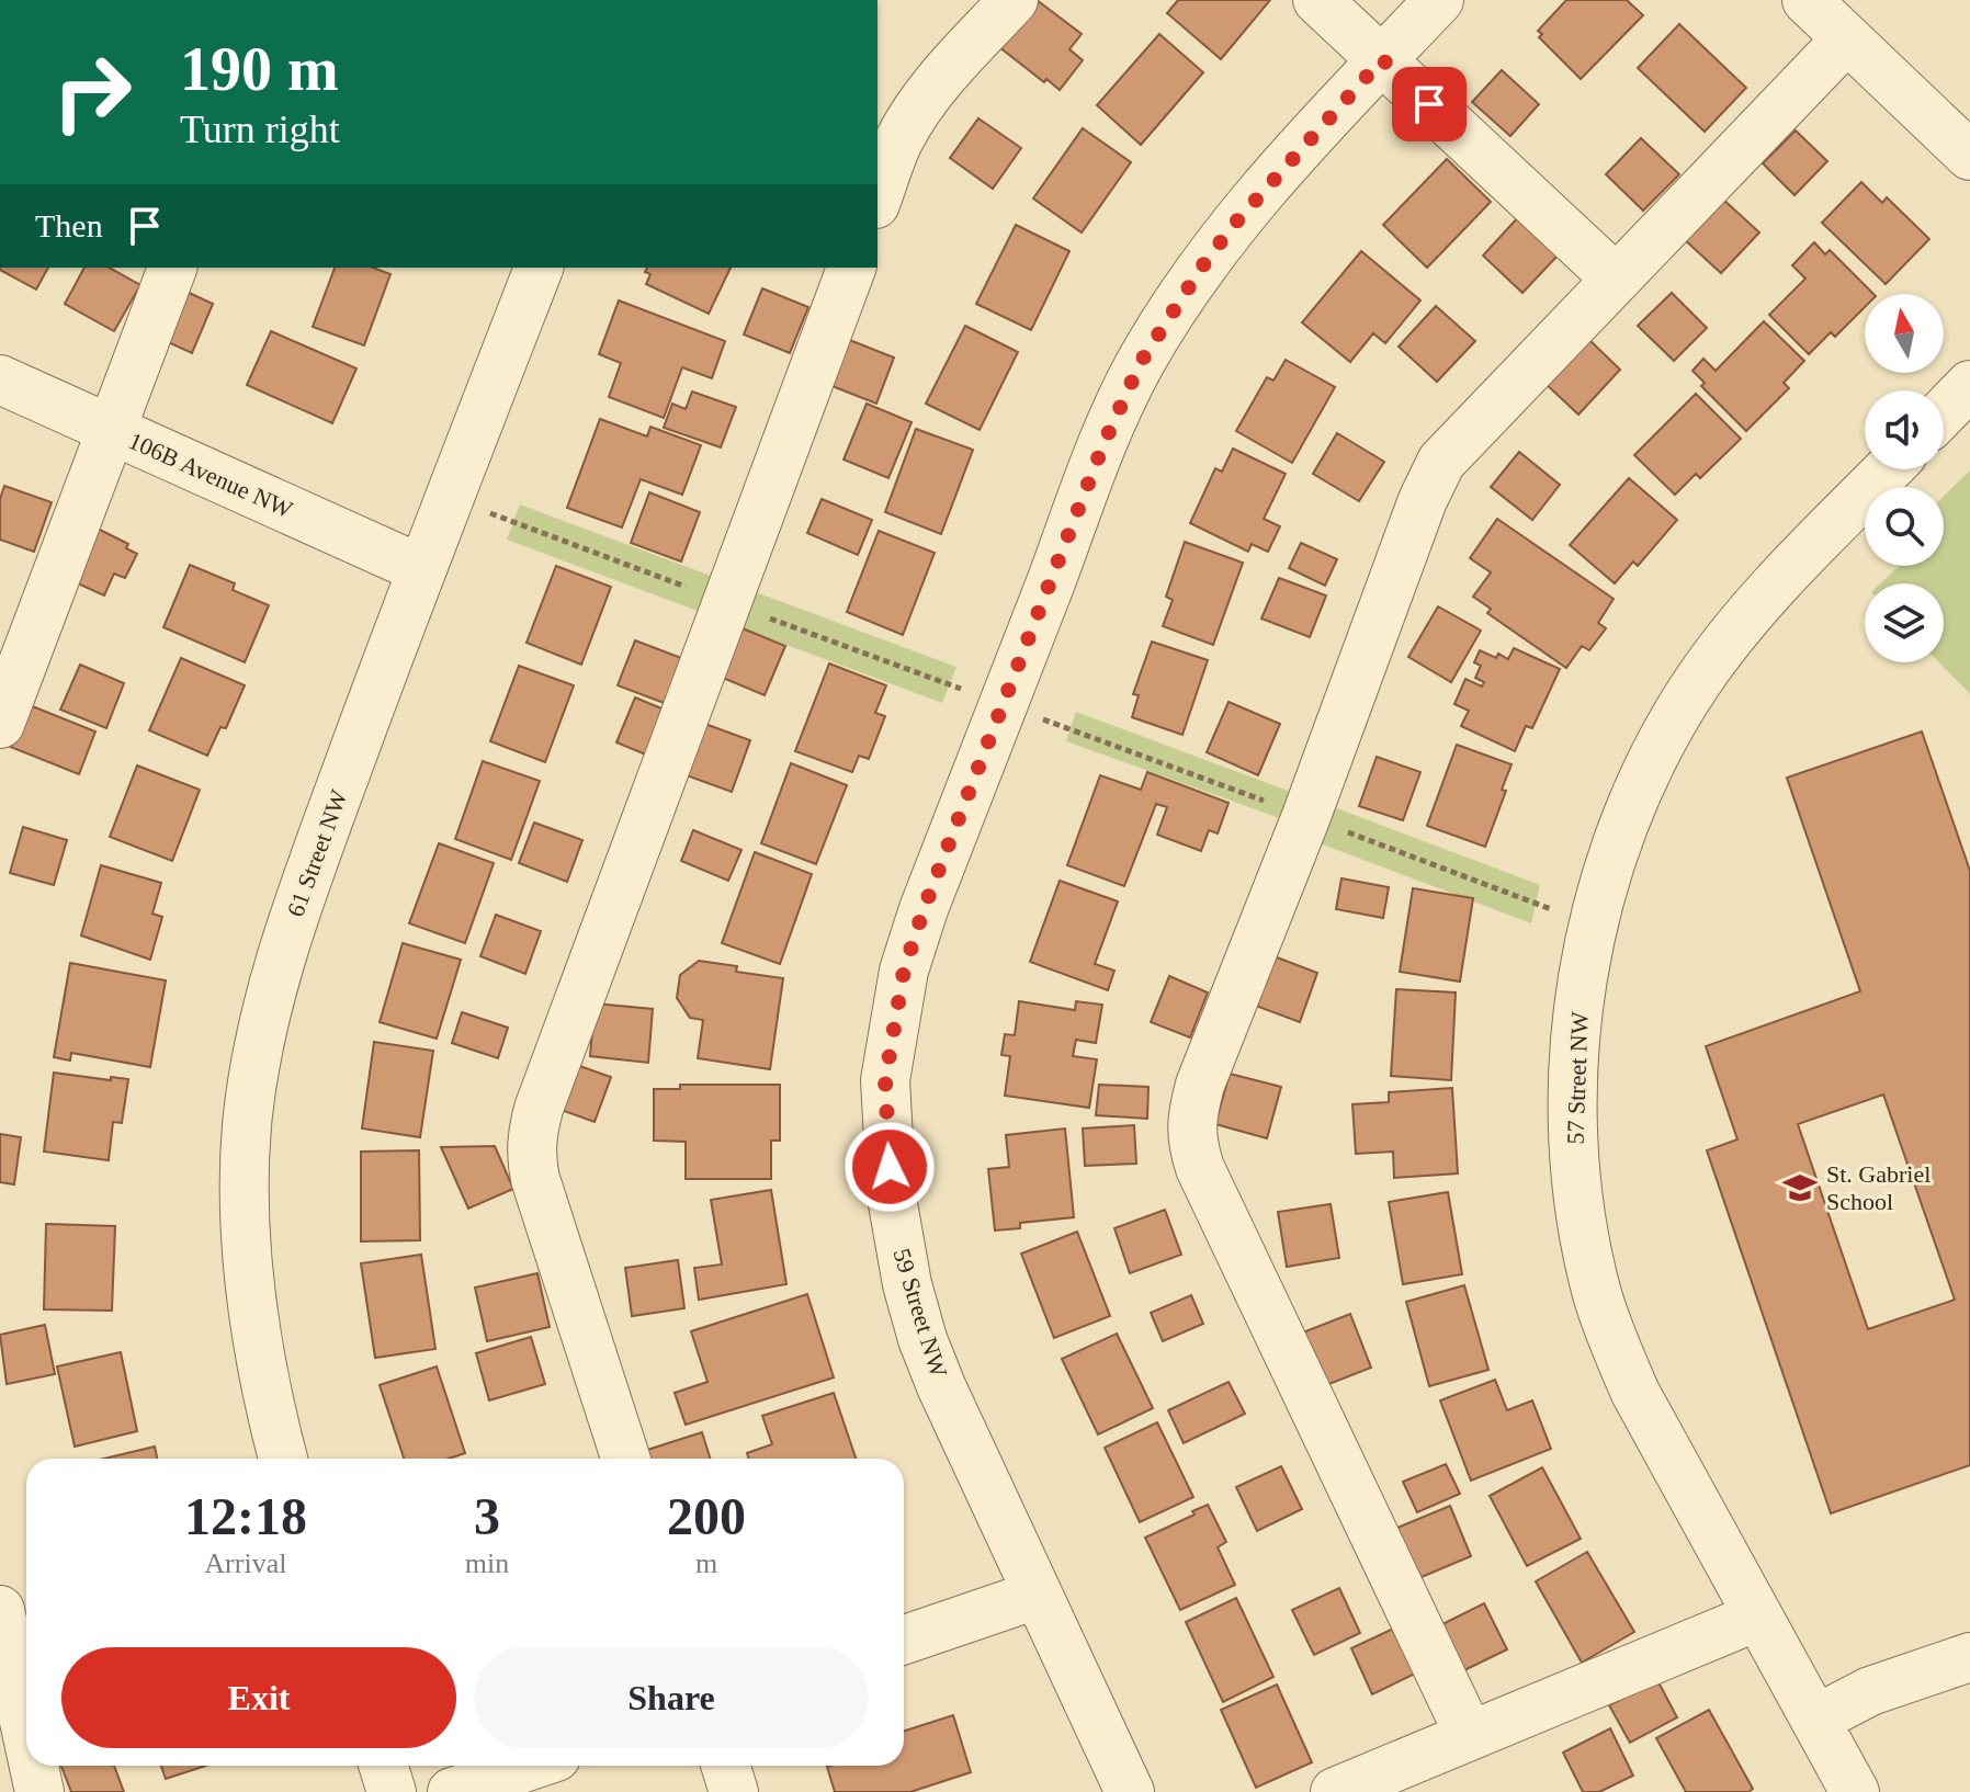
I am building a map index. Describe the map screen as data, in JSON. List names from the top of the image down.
{
  "streets": {
    "street": [
      "106B Avenue NW",
      "61 Street NW",
      "57 Street NW",
      "59 Street NW"
    ]
  },
  "crossings": [
    ["106B Avenue NW", "61 Street NW"]
  ],
  "places": {
    "school or university": ["St. Gabriel School"]
  },
  "north": "top",
  "page": {
    "turn": ["190 m", "Turn right"],
    "then": "Then",
    "eta": [
      "12:18",
      "Arrival",
      "3",
      "min",
      "200",
      "m"
    ],
    "buttons": ["Exit", "Share"]
  }
}
